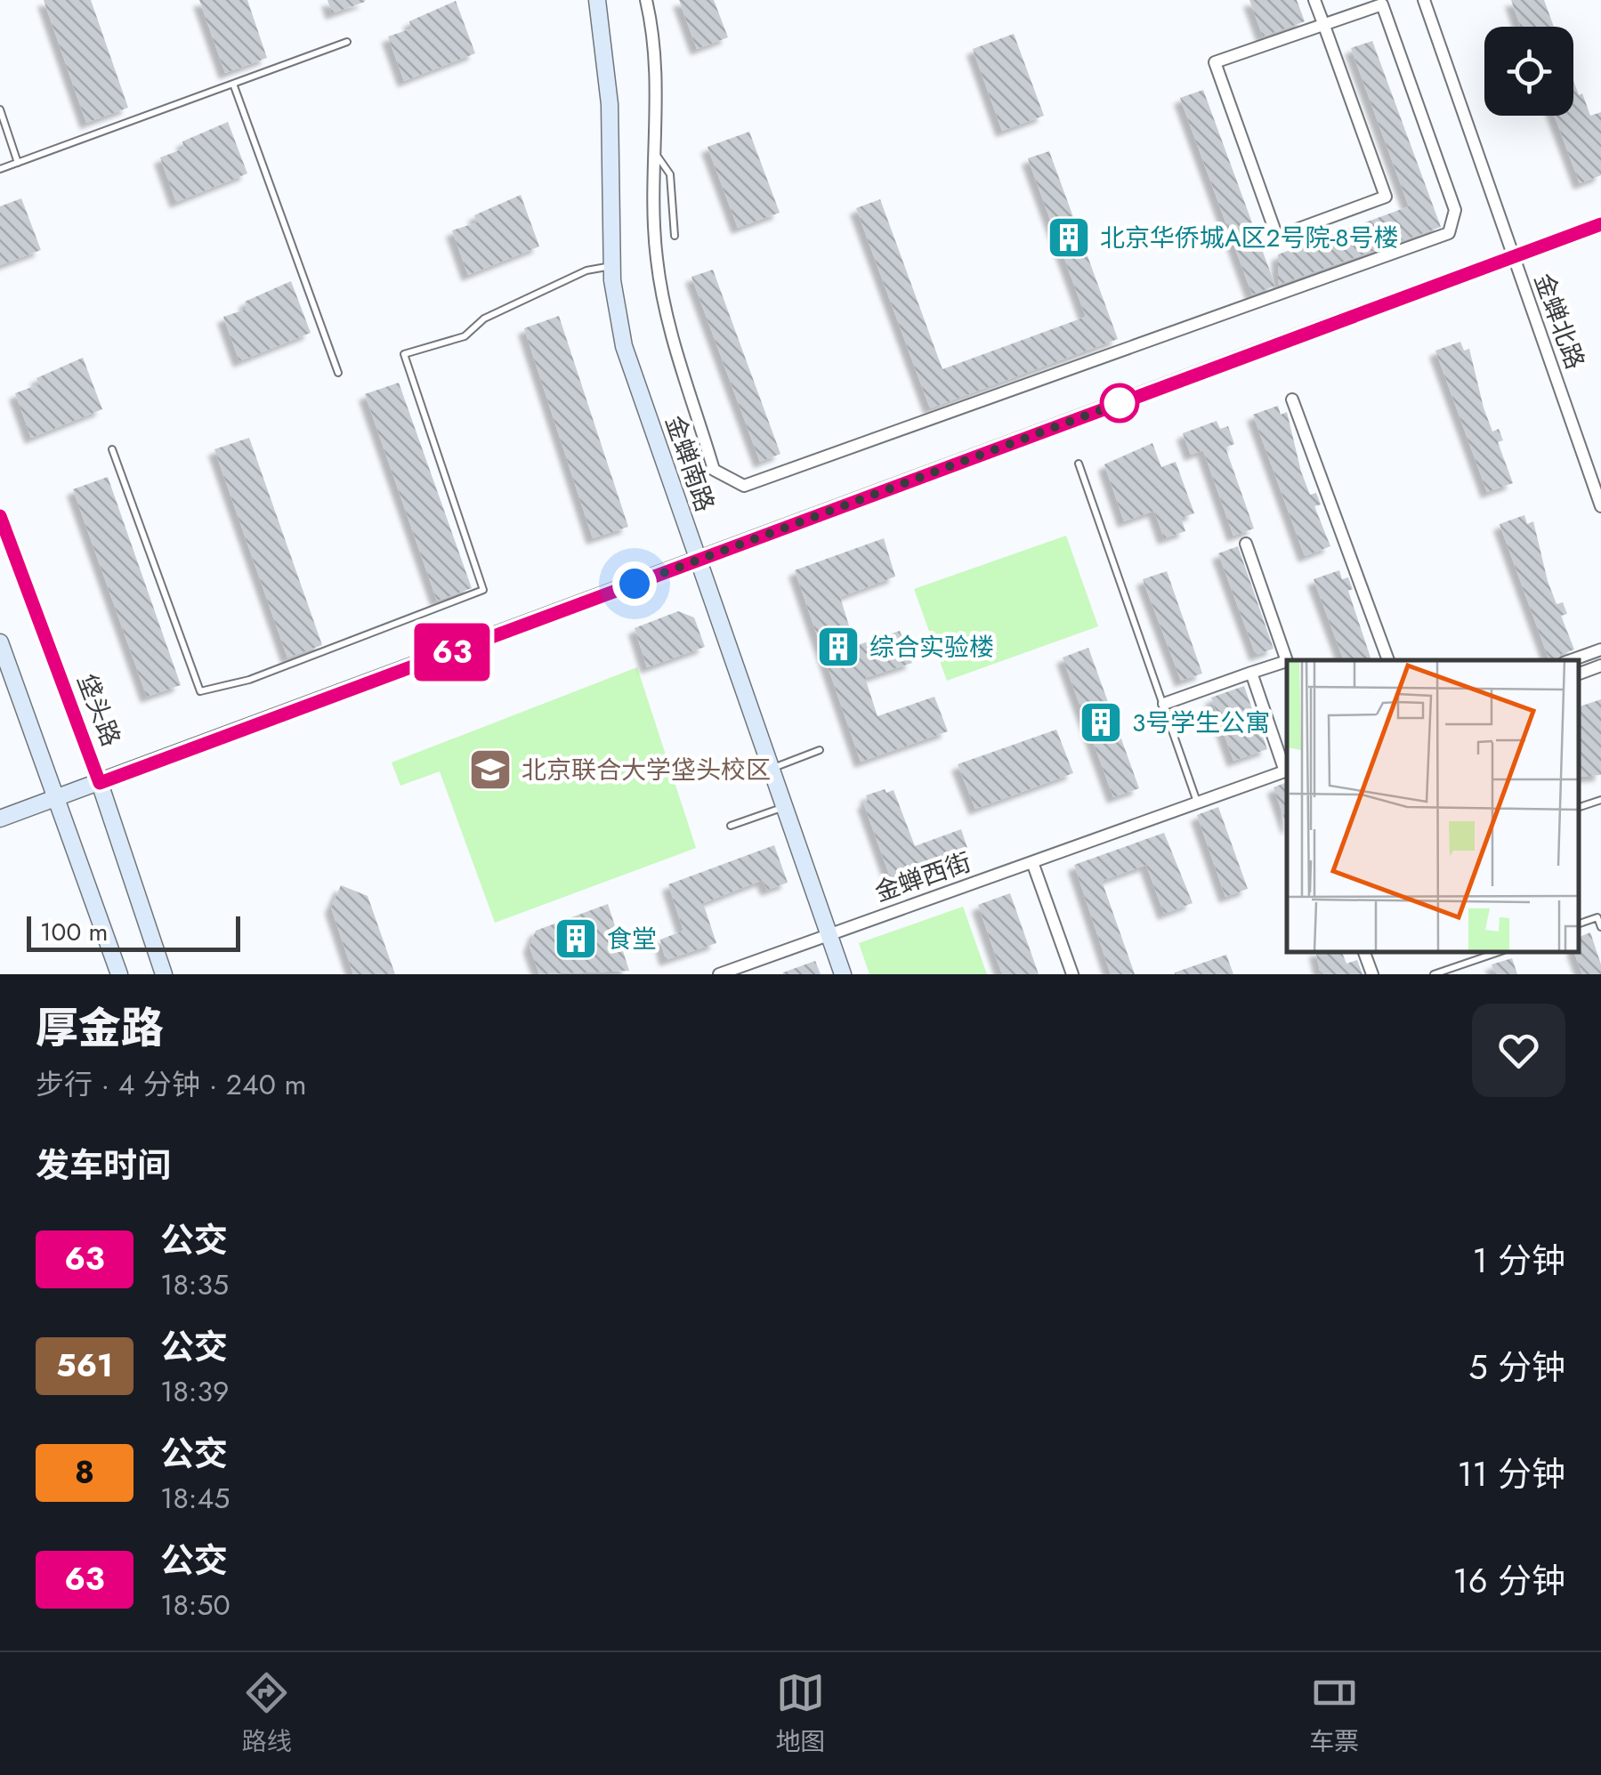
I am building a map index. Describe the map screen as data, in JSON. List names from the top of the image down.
{
  "streets": {
    "street": [
      "金蝉北路",
      "金蝉南路",
      "垡头路",
      "金蝉西街"
    ]
  },
  "crossings": [
    ["金蝉南路", "金蝉西街"]
  ],
  "places": {
    "building": [
      "北京华侨城A区2号院-8号楼",
      "综合实验楼",
      "3号学生公寓",
      "食堂"
    ],
    "school or university": ["北京联合大学垡头校区"]
  },
  "lines": ["bus line 63"],
  "scale_bar": "100 m",
  "page": {
    "on_map": "63",
    "scale": "100 m",
    "heading": [
      ["厚金路", "步行 · 4 分钟 · 240 m"],
      "发车时间"
    ],
    "list": [
      {
        "mark": "63",
        "name": "公交",
        "note": "18:35",
        "value": "1 分钟"
      },
      {
        "mark": "561",
        "name": "公交",
        "note": "18:39",
        "value": "5 分钟"
      },
      {
        "mark": "8",
        "name": "公交",
        "note": "18:45",
        "value": "11 分钟"
      },
      {
        "mark": "63",
        "name": "公交",
        "note": "18:50",
        "value": "16 分钟"
      }
    ],
    "tabs": ["路线", "地图", "车票"]
  }
}
